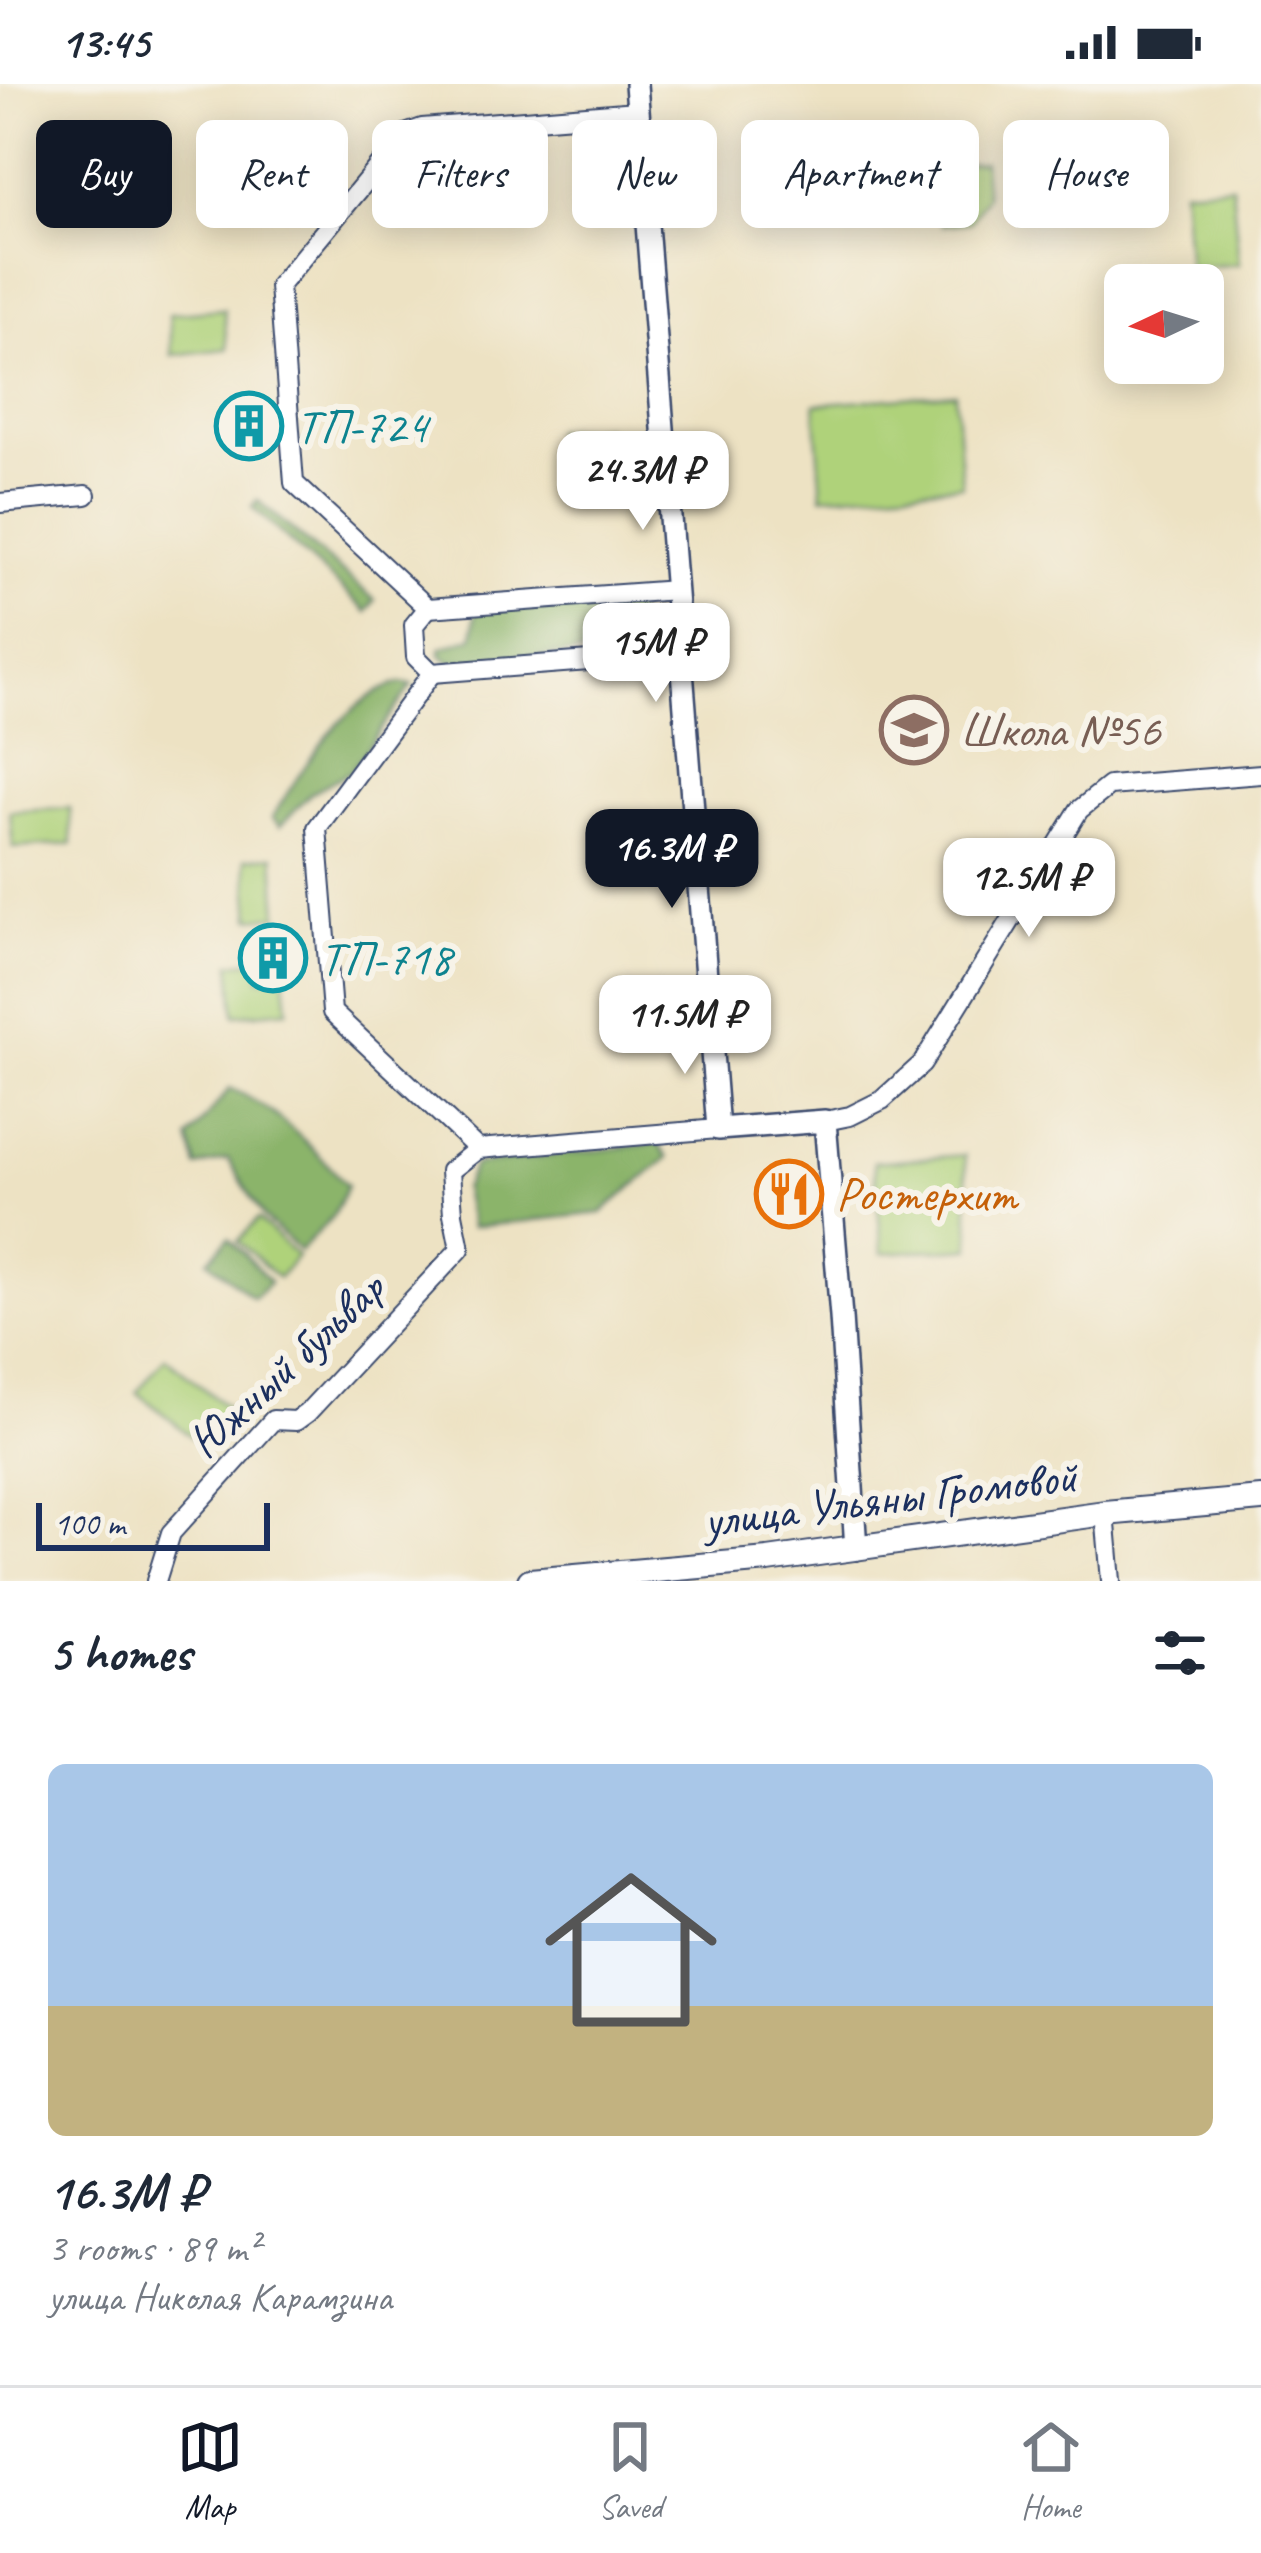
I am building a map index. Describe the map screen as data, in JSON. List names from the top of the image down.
{
  "streets": {
    "main road": ["улица Ульяны Громовой"],
    "street": ["Южный бульвар"]
  },
  "places": {
    "building": ["ТП-724", "ТП-718"],
    "school or university": ["Школа №56"],
    "restaurant": ["Ростерхит"]
  },
  "scale_bar": "100 m",
  "north": "left",
  "page": {
    "status": "13:45",
    "chip": [
      "Buy",
      "Rent",
      "Filters",
      "New",
      "Apartment",
      "House"
    ],
    "price": [
      "24.3M ₽",
      "15M ₽",
      "16.3M ₽",
      "12.5M ₽",
      "11.5M ₽"
    ],
    "scale": "100 m",
    "heading": "5 homes",
    "list": [
      {
        "name": "16.3M ₽",
        "note": "3 rooms · 89 m² · улица Николая Карамзина"
      }
    ],
    "tabs": ["Map", "Saved", "Home"]
  }
}
